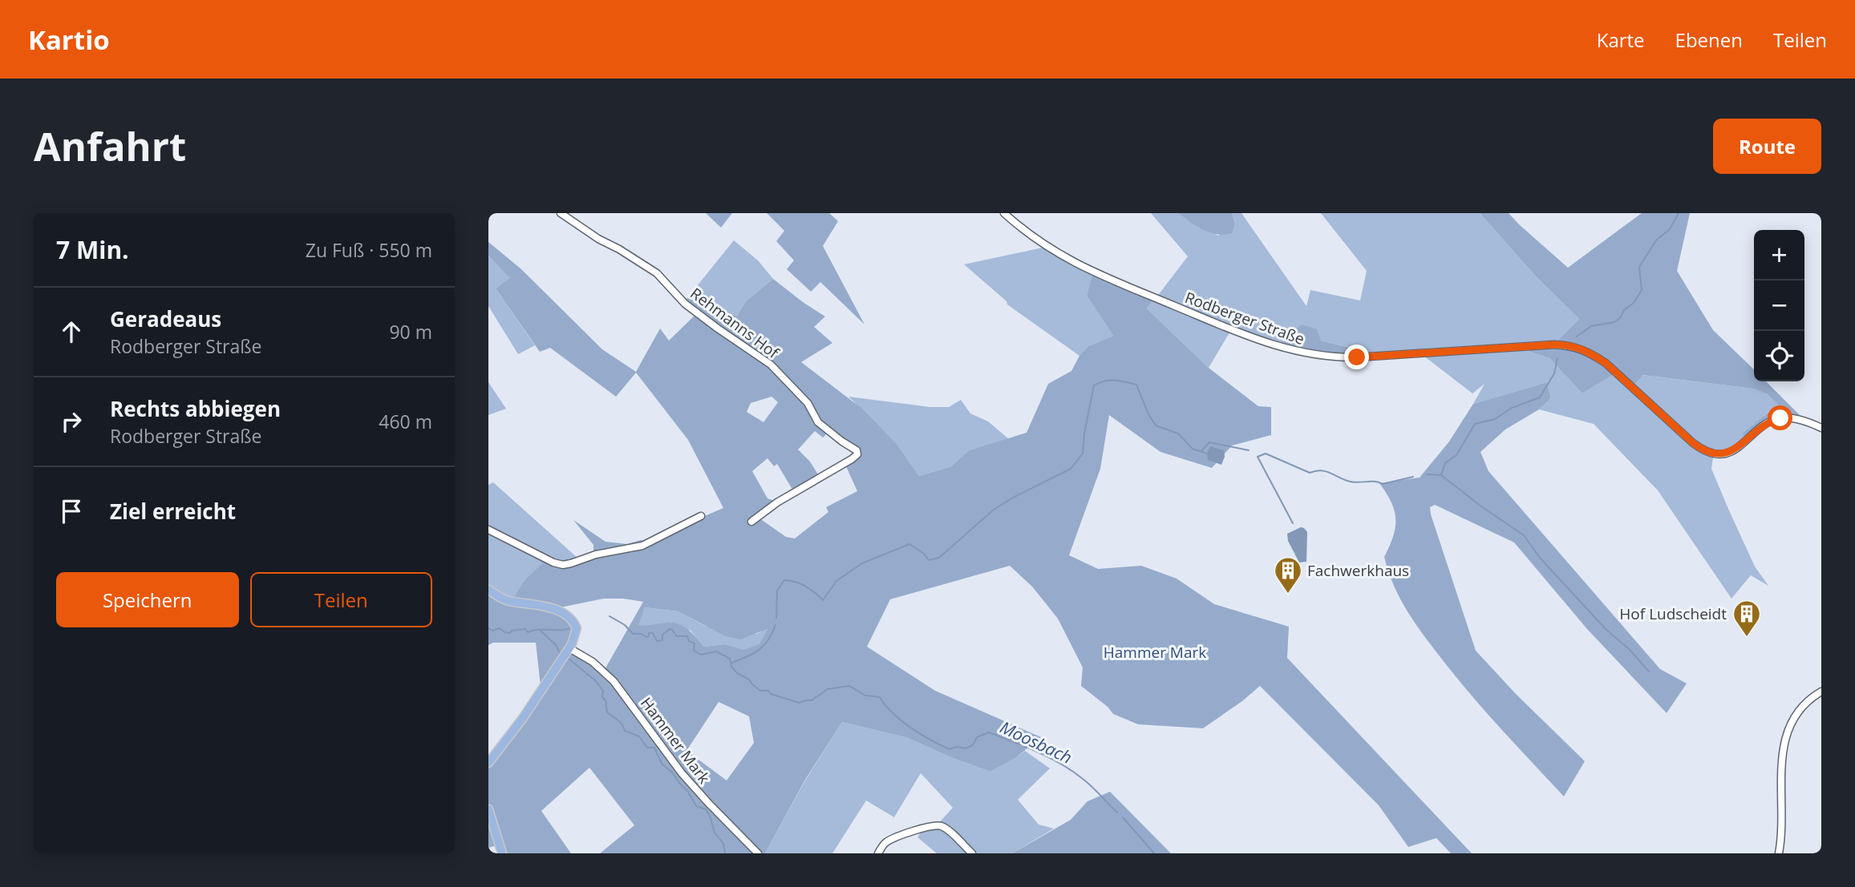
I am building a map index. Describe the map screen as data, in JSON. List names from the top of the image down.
{
  "streets": {
    "street": ["Rodberger Straße", "Rehmanns Hof", "Hammer Mark"]
  },
  "water": ["Moosbach"],
  "parks": ["Hammer Mark"],
  "places": {
    "building": ["Fachwerkhaus", "Hof Ludscheidt"]
  },
  "page": {
    "header": "Kartio",
    "nav": ["Karte", "Ebenen", "Teilen"],
    "buttons": [
      "Route",
      ["Speichern", "Teilen"]
    ],
    "title": "Anfahrt",
    "heading": ["7 Min.", "Zu Fuß · 550 m"],
    "map_buttons": ["+", "−"],
    "list": [
      ["Geradeaus", "Rodberger Straße", "90 m"],
      ["Rechts abbiegen", "Rodberger Straße", "460 m"],
      "Ziel erreicht"
    ]
  }
}
